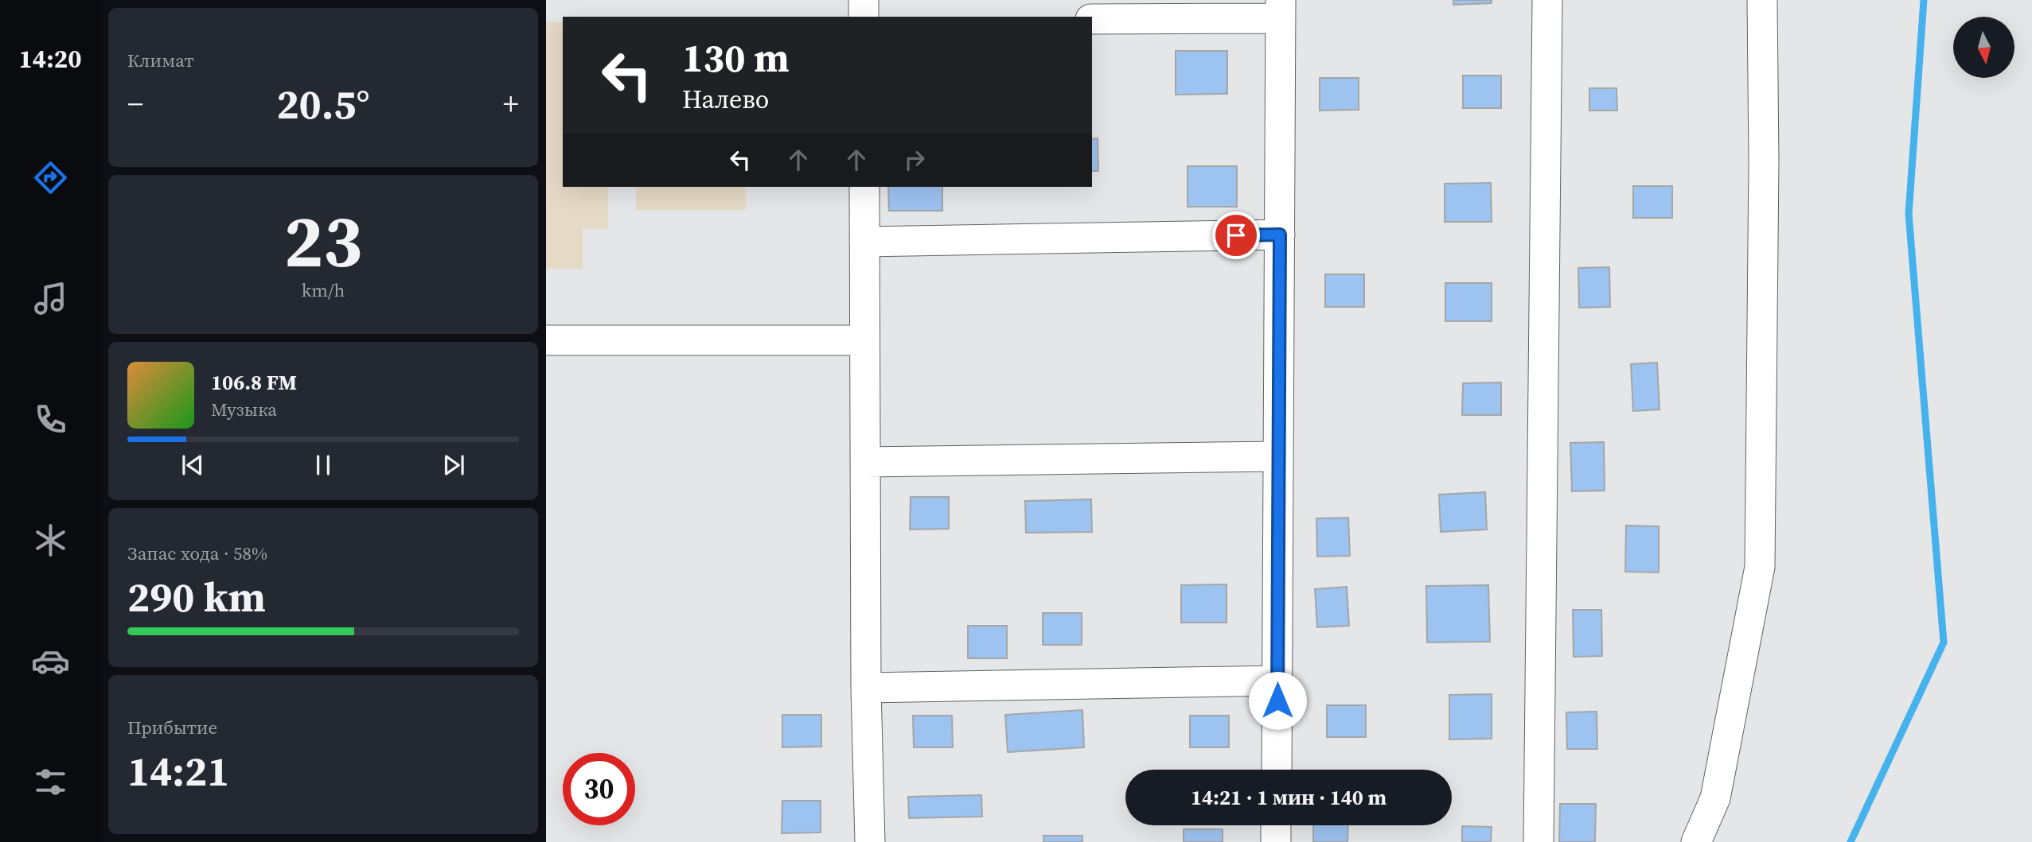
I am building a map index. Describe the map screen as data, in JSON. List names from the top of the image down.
{
  "north": "bottom",
  "page": {
    "tabs": "14:20",
    "tile": [
      "Климат",
      ["23", "km/h"],
      ["Запас хода · 58%", "290 km"],
      ["Прибытие", "14:21"]
    ],
    "turn": ["130 m", "Налево"],
    "heat": ["−", "20.5°", "+"],
    "song": ["106.8 FM", "Музыка"],
    "limit": "30",
    "trip": "14:21 · 1 мин · 140 m"
  }
}
